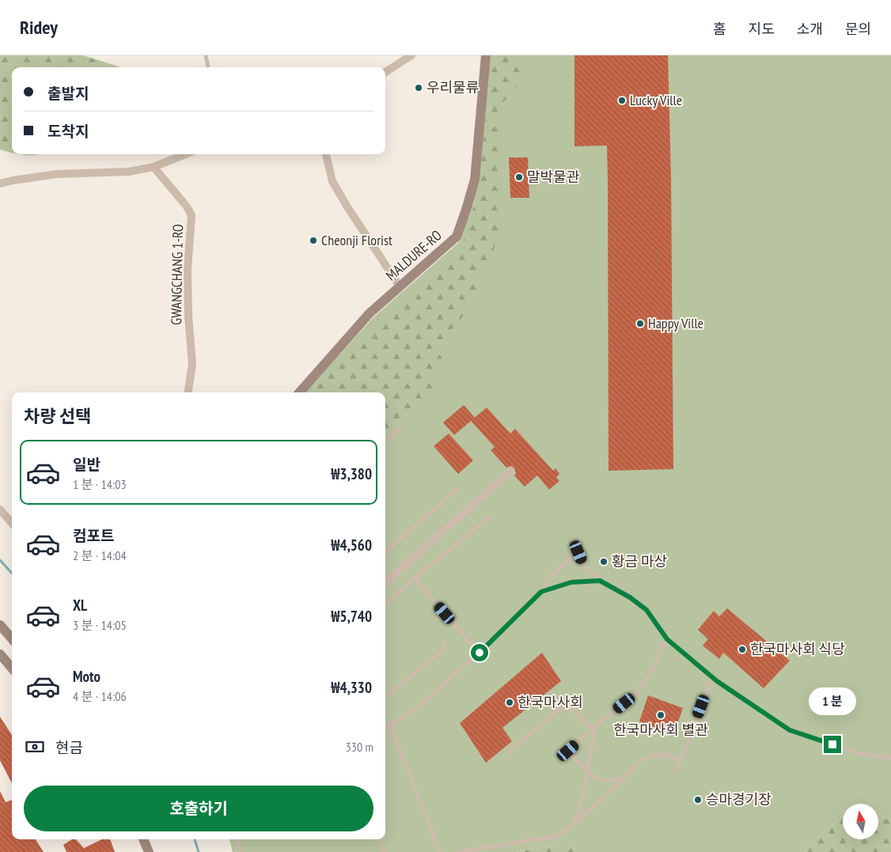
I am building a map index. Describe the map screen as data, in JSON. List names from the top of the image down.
{
  "streets": {
    "street": ["MALDURE-RO", "GWANGCHANG 1-RO"]
  },
  "places": [
    "우리물류",
    "Lucky Ville",
    "말박물관",
    "Cheonji Florist",
    "Happy Ville",
    "황금 마상",
    "한국마사회 식당",
    "한국마사회",
    "한국마사회 별관",
    "승마경기장"
  ],
  "north": "top",
  "page": {
    "header": "Ridey",
    "nav": [
      "홈",
      "지도",
      "소개",
      "문의"
    ],
    "banner": ["출발지", "도착지"],
    "heading": "차량 선택",
    "list": [
      {
        "name": "일반",
        "note": "1 분 · 14:03",
        "value": "₩3,380"
      },
      {
        "name": "컴포트",
        "note": "2 분 · 14:04",
        "value": "₩4,560"
      },
      {
        "name": "XL",
        "note": "3 분 · 14:05",
        "value": "₩5,740"
      },
      {
        "name": "Moto",
        "note": "4 분 · 14:06",
        "value": "₩4,330"
      }
    ],
    "bubble": "1 분",
    "pay": ["현금", "330 m"],
    "buttons": "호출하기"
  }
}
